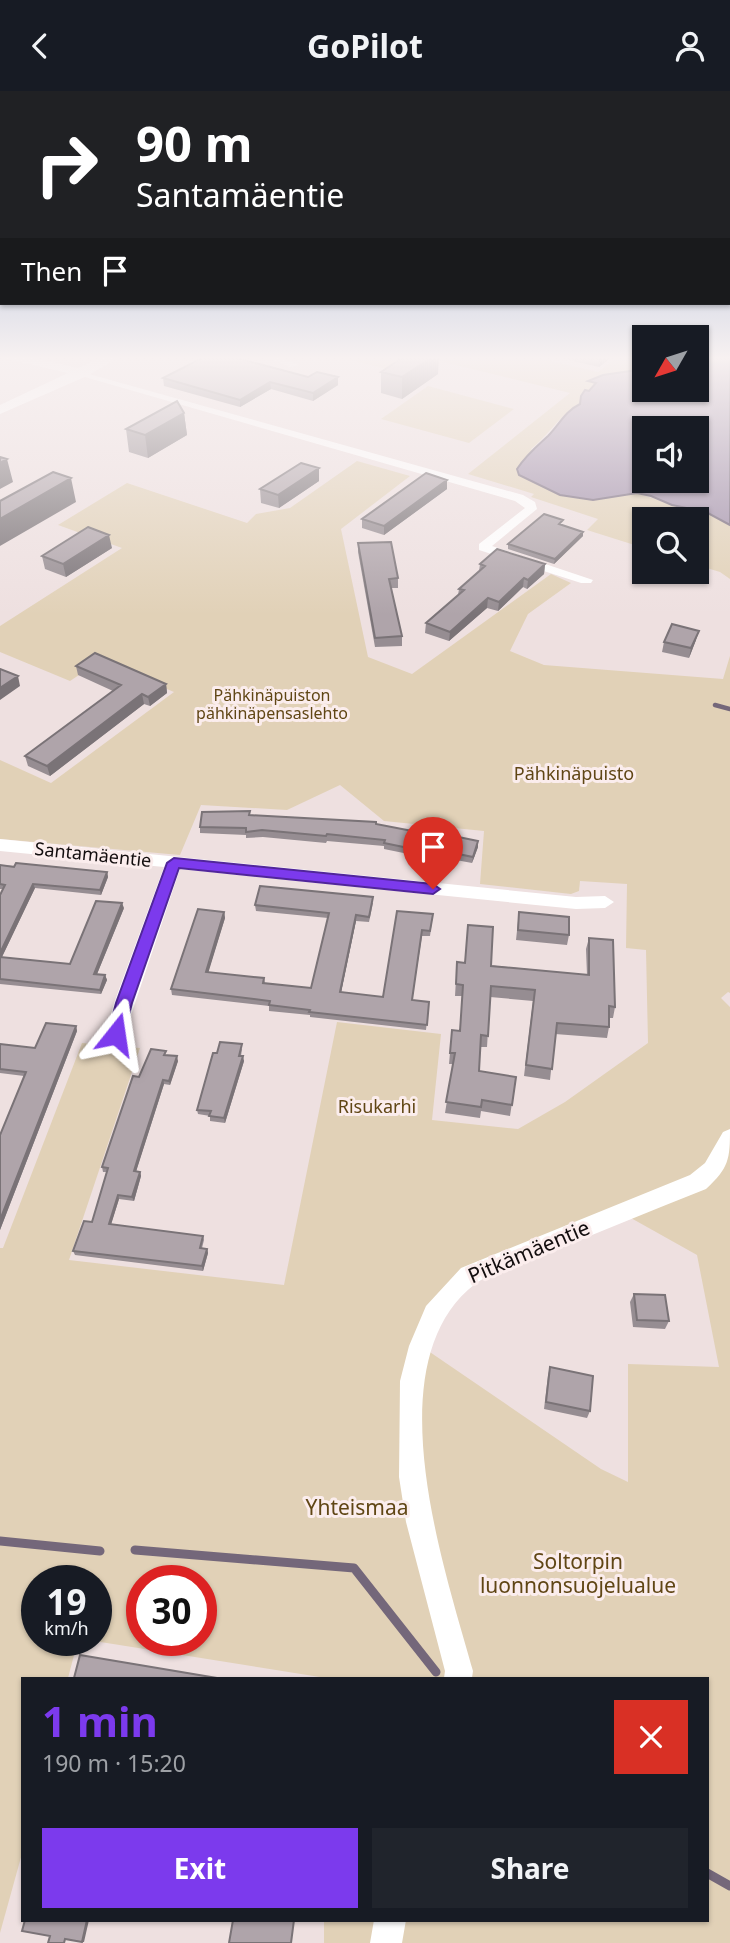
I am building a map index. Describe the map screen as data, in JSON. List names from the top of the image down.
{
  "streets": {
    "street": ["Santamäentie", "Pitkämäentie"]
  },
  "parks": [
    "Pähkinäpuiston pähkinäpensaslehto",
    "Pähkinäpuisto",
    "Risukarhi",
    "Yhteismaa",
    "Soltorpin luonnonsuojelualue"
  ],
  "north": "bottom left",
  "page": {
    "header": "GoPilot",
    "turn": ["90 m", "Santamäentie"],
    "then": "Then",
    "speed": "19 km/h",
    "limit": "30",
    "heading": ["1 min", "190 m · 15:20"],
    "buttons": ["Exit", "Share"]
  }
}
